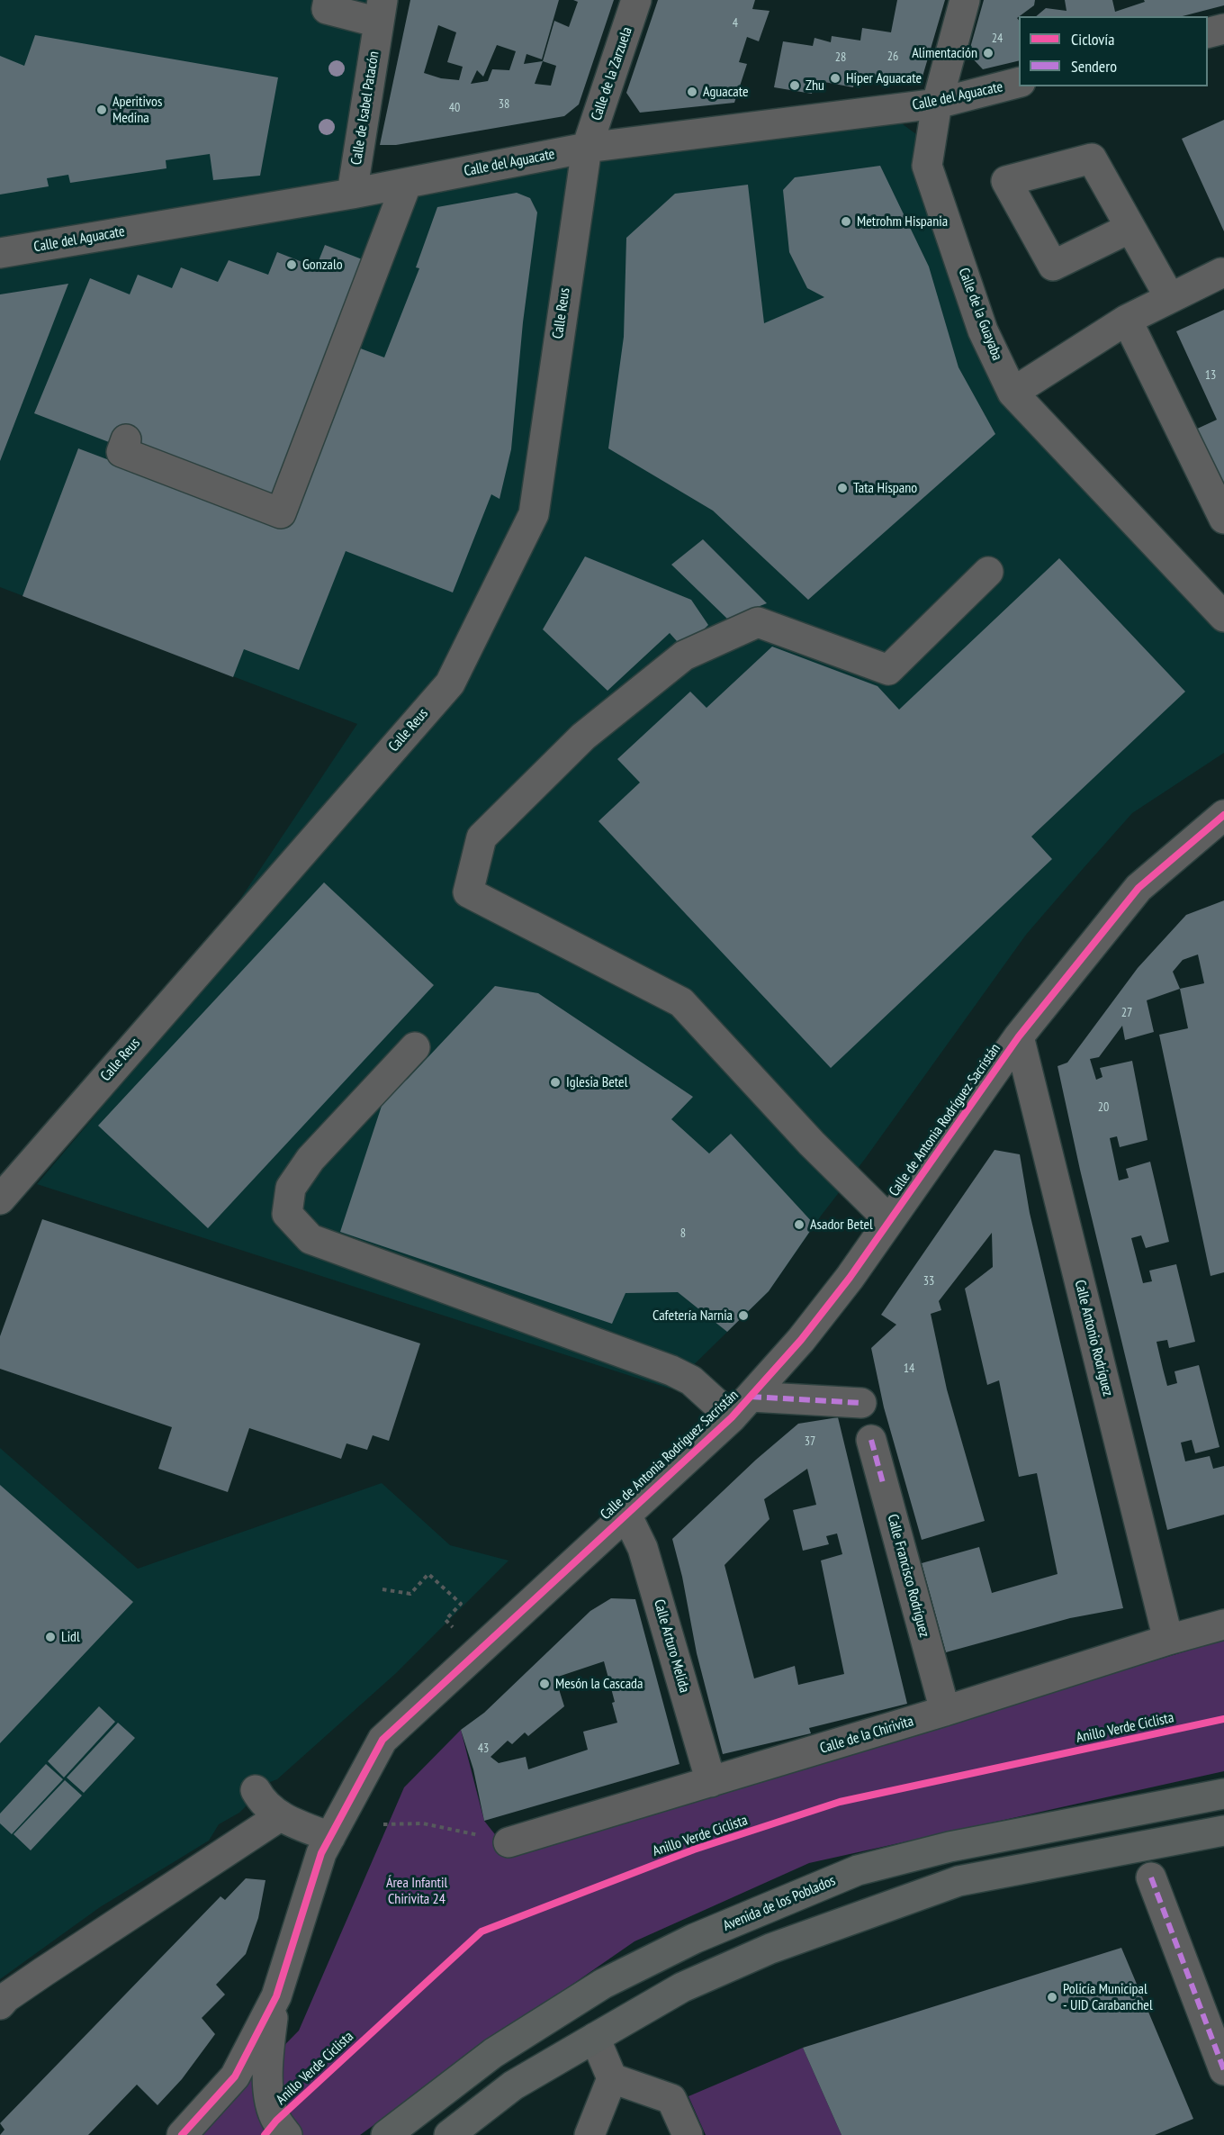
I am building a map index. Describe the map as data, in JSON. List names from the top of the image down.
{
  "streets": {
    "main road": ["Avenida de los Poblados"],
    "street": [
      "Calle de la Zarzuela",
      "Calle del Aguacate",
      "Calle de Isabel Patacón",
      "Calle Reus",
      "Calle de la Guayaba",
      "Calle de Antonia Rodríguez Sacristán",
      "Calle Antonio Rodríguez",
      "Calle Francisco Rodríguez",
      "Calle Arturo Melida",
      "Calle de la Chirivita"
    ],
    "cycle path": ["Anillo Verde Ciclista"]
  },
  "crossings": [
    ["Calle de la Zarzuela", "Calle del Aguacate"],
    ["Calle de la Zarzuela", "Calle Reus"],
    ["Calle del Aguacate", "Calle de Isabel Patacón"],
    ["Calle del Aguacate", "Calle Reus"],
    ["Calle del Aguacate", "Calle de la Guayaba"],
    ["Calle de Antonia Rodríguez Sacristán", "Calle Antonio Rodríguez"],
    ["Calle de Antonia Rodríguez Sacristán", "Calle Arturo Melida"],
    ["Calle Antonio Rodríguez", "Calle de la Chirivita"],
    ["Calle Francisco Rodríguez", "Calle de la Chirivita"],
    ["Calle Arturo Melida", "Calle de la Chirivita"]
  ],
  "parks": ["Área Infantil Chirivita 24"],
  "places": [
    "Alimentación",
    "Hiper Aguacate",
    "Zhu",
    "Aguacate",
    "Aperitivos Medina",
    "Metrohm Hispania",
    "Gonzalo",
    "Tata Hispano",
    "Iglesia Betel",
    "Asador Betel",
    "Cafetería Narnia",
    "Lidl",
    "Mesón la Cascada",
    "Policía Municipal - UID Carabanchel"
  ],
  "house_numbers": [
    "4",
    "24",
    "26",
    "28",
    "38",
    "40",
    "13",
    "27",
    "20",
    "8",
    "33",
    "14",
    "37",
    "43"
  ],
  "legend": ["Ciclovía", "Sendero"]
}
